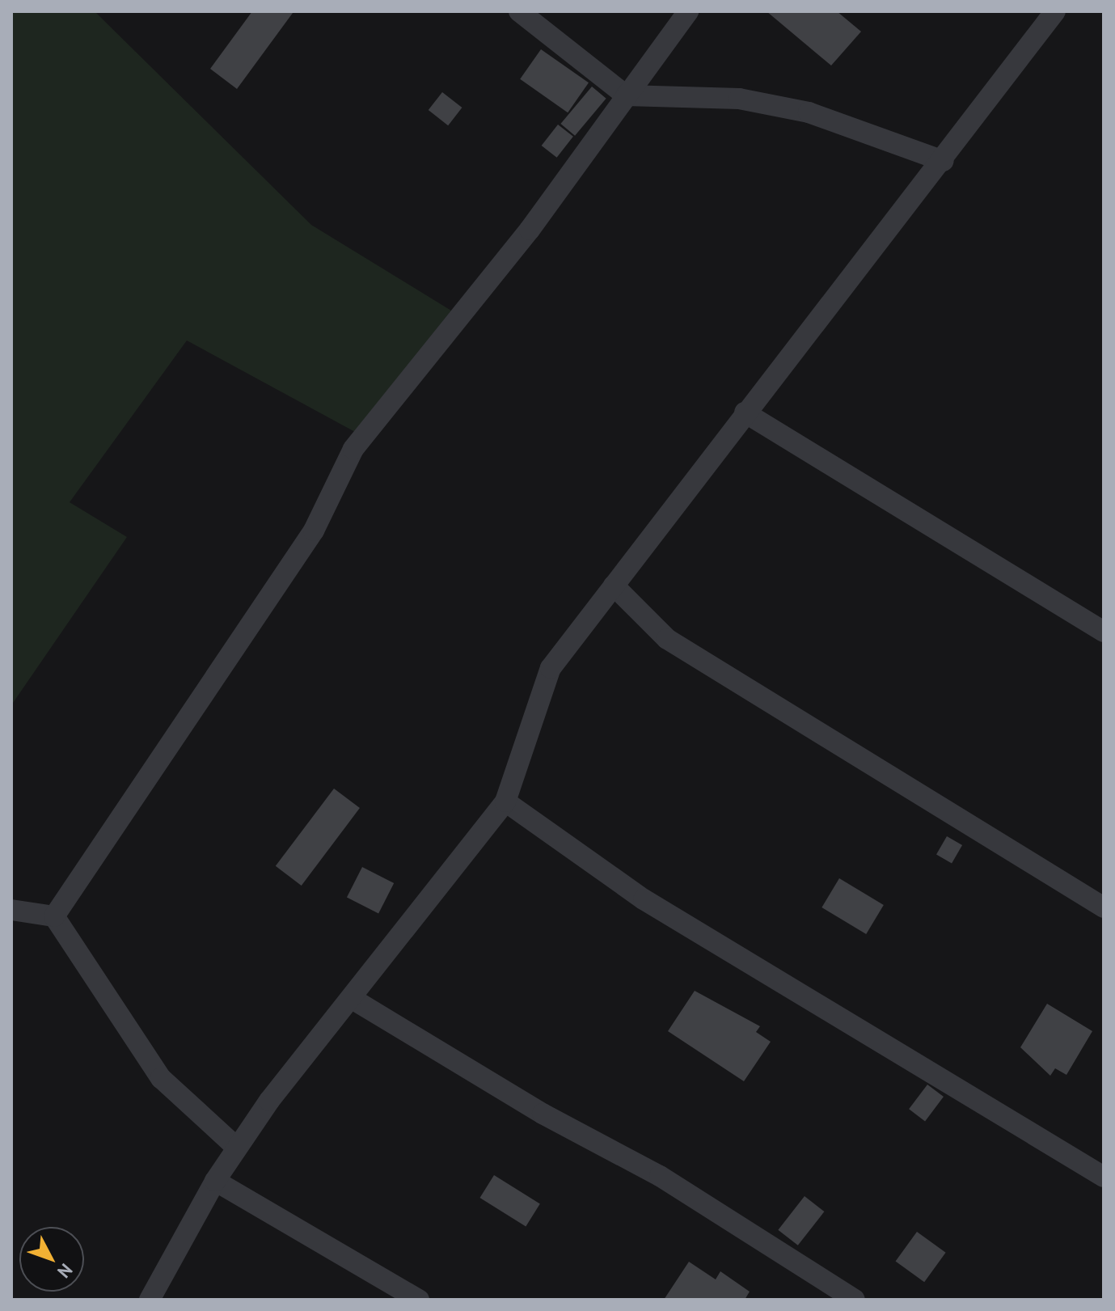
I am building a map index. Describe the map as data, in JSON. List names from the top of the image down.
{
  "north": "bottom right"
}
